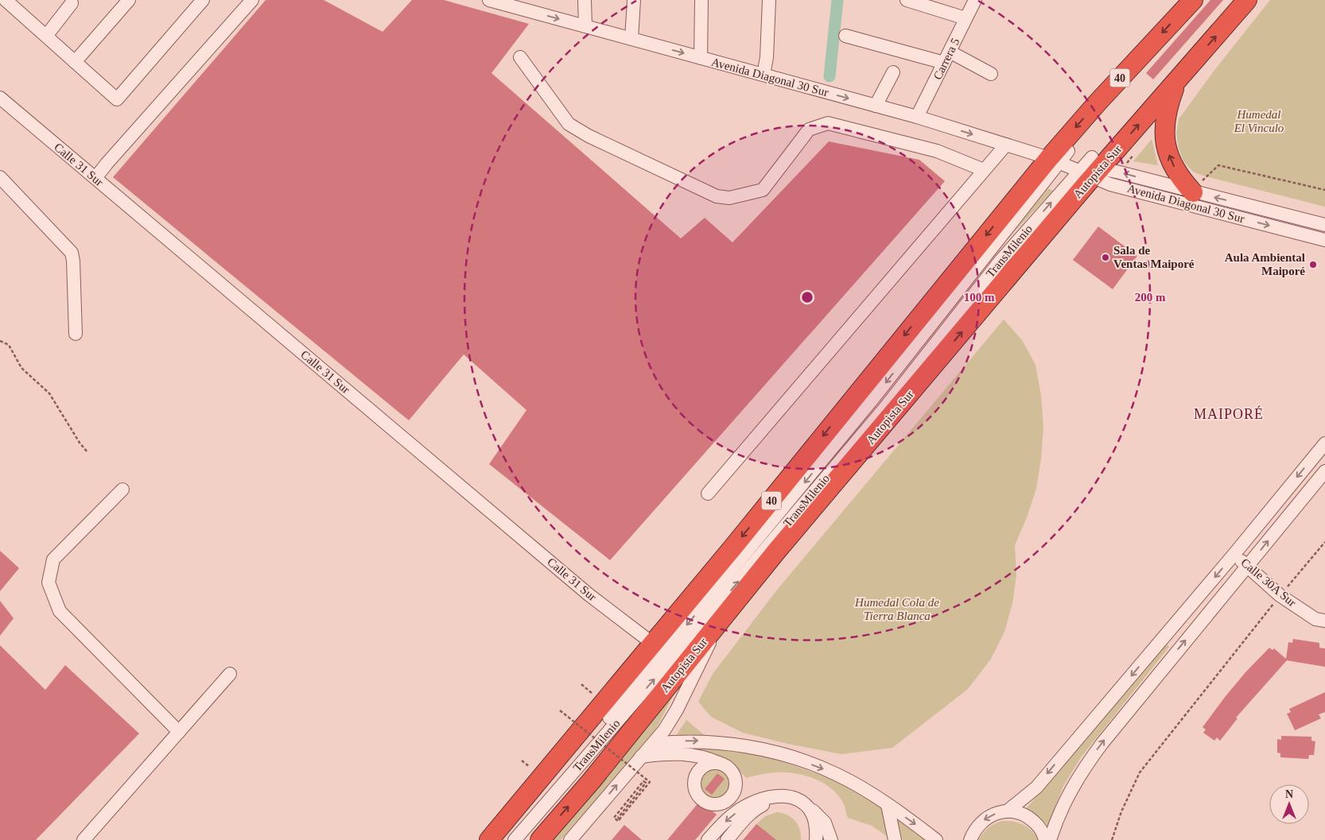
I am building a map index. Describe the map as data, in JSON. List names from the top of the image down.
{
  "streets": {
    "highway": ["40", "Autopista Sur"],
    "street": [
      "Carrera 5",
      "Avenida Diagonal 30 Sur",
      "Calle 31 Sur",
      "TransMilenio",
      "Calle 30A Sur"
    ]
  },
  "crossings": [
    ["Carrera 5", "Avenida Diagonal 30 Sur"],
    ["Avenida Diagonal 30 Sur", "40"],
    ["Avenida Diagonal 30 Sur", "Autopista Sur"],
    ["Avenida Diagonal 30 Sur", "TransMilenio"],
    ["40", "Calle 31 Sur"],
    ["40", "TransMilenio"],
    ["Autopista Sur", "TransMilenio"]
  ],
  "districts": ["MAIPORÉ"],
  "parks": ["Humedal El Vinculo", "Humedal Cola de Tierra Blanca"],
  "places": ["Sala de Ventas Maiporé", "Aula Ambiental Maiporé"],
  "north": "top",
  "rings": ["100 m", "200 m"]
}
